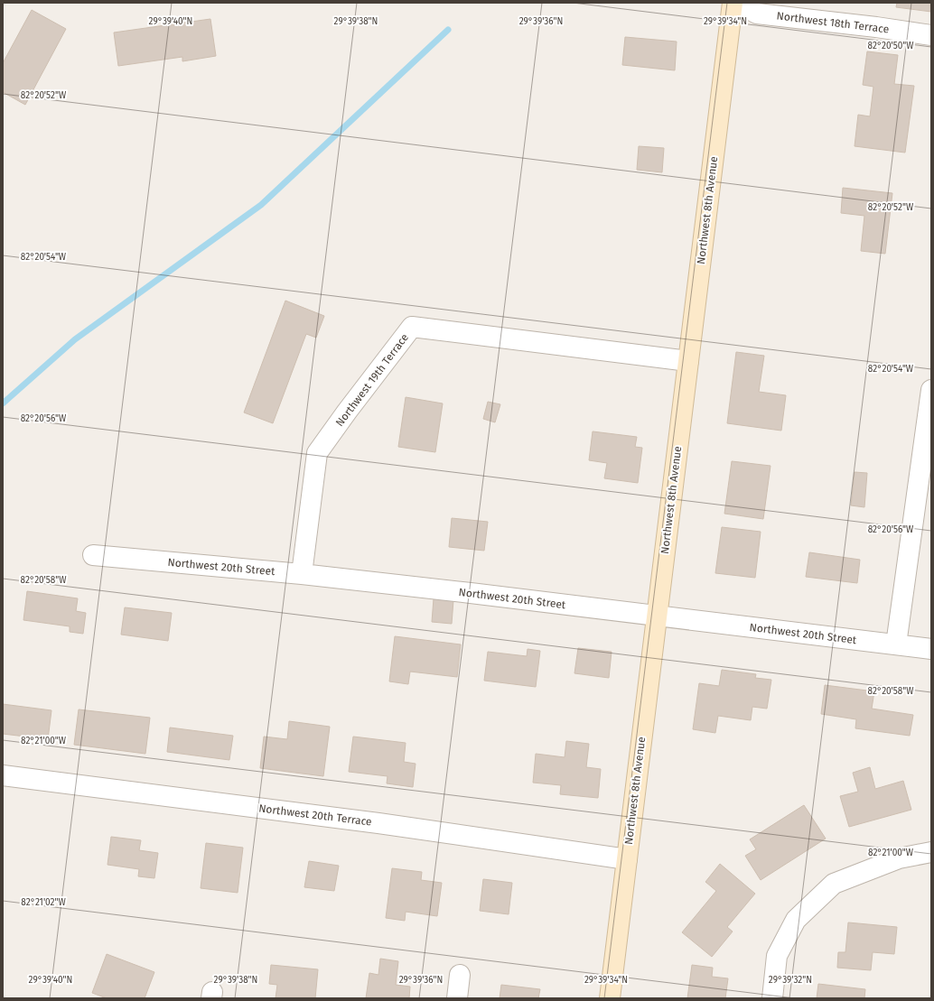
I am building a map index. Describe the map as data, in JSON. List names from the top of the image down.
{
  "streets": {
    "street": [
      "Northwest 18th Terrace",
      "Northwest 8th Avenue",
      "Northwest 19th Terrace",
      "Northwest 20th Street",
      "Northwest 20th Terrace"
    ]
  },
  "crossings": [
    ["Northwest 8th Avenue", "Northwest 19th Terrace"],
    ["Northwest 8th Avenue", "Northwest 20th Street"],
    ["Northwest 8th Avenue", "Northwest 20th Terrace"],
    ["Northwest 19th Terrace", "Northwest 20th Street"]
  ],
  "coordinates": [
    "29°39'40\"N",
    "29°39'38\"N",
    "29°39'36\"N",
    "29°39'34\"N",
    "82°20'50\"W",
    "82°20'52\"W",
    "82°20'54\"W",
    "82°20'56\"W",
    "82°20'58\"W",
    "82°21'00\"W",
    "82°21'02\"W",
    "29°39'32\"N"
  ]
}
